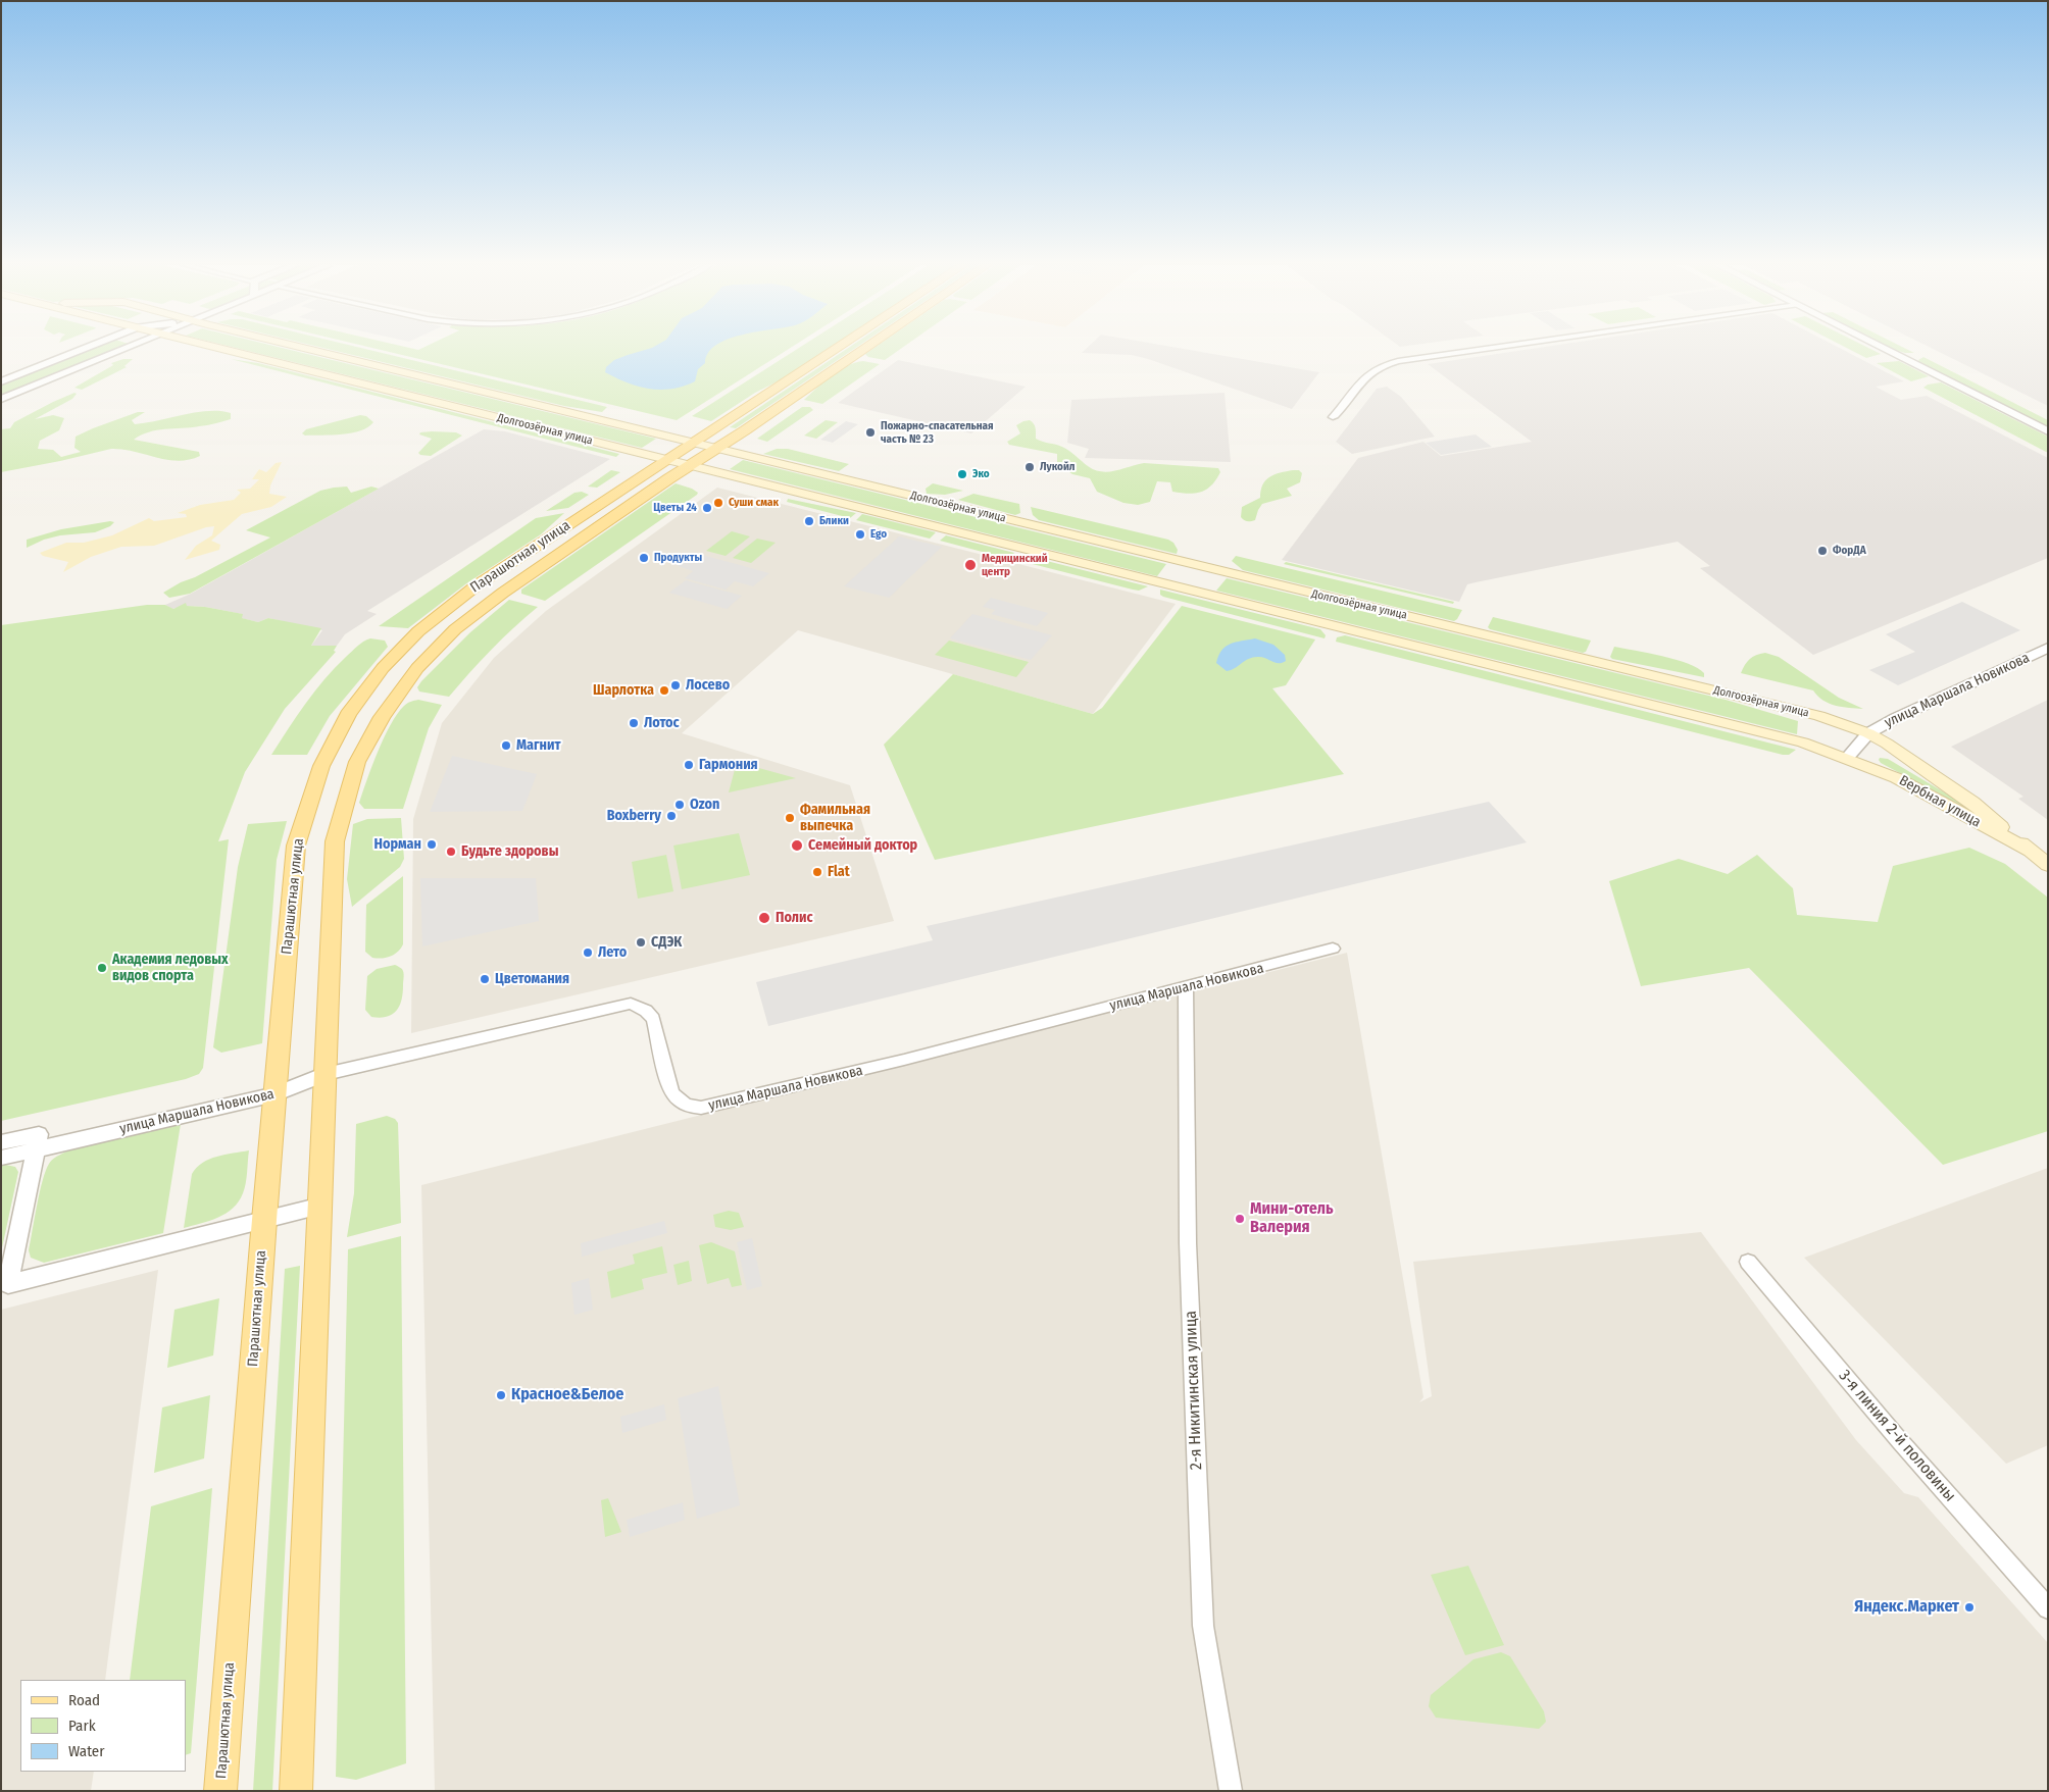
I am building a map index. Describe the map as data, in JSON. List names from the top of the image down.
{
  "streets": {
    "main road": ["Долгоозёрная улица", "Парашютная улица", "Вербная улица"],
    "street": ["улица Маршала Новикова", "2-я Никитинская улица", "3-я линия 2-й половины"]
  },
  "crossings": [
    ["Долгоозёрная улица", "Парашютная улица"],
    ["Долгоозёрная улица", "улица Маршала Новикова"],
    ["Долгоозёрная улица", "Вербная улица"],
    ["Парашютная улица", "улица Маршала Новикова"],
    ["улица Маршала Новикова", "Вербная улица"],
    ["улица Маршала Новикова", "2-я Никитинская улица"]
  ],
  "places": [
    "Пожарно-спасательная часть № 23",
    "Лукойл",
    "Эко",
    "Суши смак",
    "Цветы 24",
    "Блики",
    "Ego",
    "ФорДА",
    "Продукты",
    "Медицинский центр",
    "Лосево",
    "Шарлотка",
    "Лотос",
    "Магнит",
    "Гармония",
    "Ozon",
    "Boxberry",
    "Фамильная выпечка",
    "Норман",
    "Семейный доктор",
    "Будьте здоровы",
    "Flat",
    "Полис",
    "СДЭК",
    "Лето",
    "Академия ледовых видов спорта",
    "Цветомания",
    "Мини-отель Валерия",
    "Красное&Белое",
    "Яндекс.Маркет"
  ],
  "legend": ["Road", "Park", "Water"]
}
